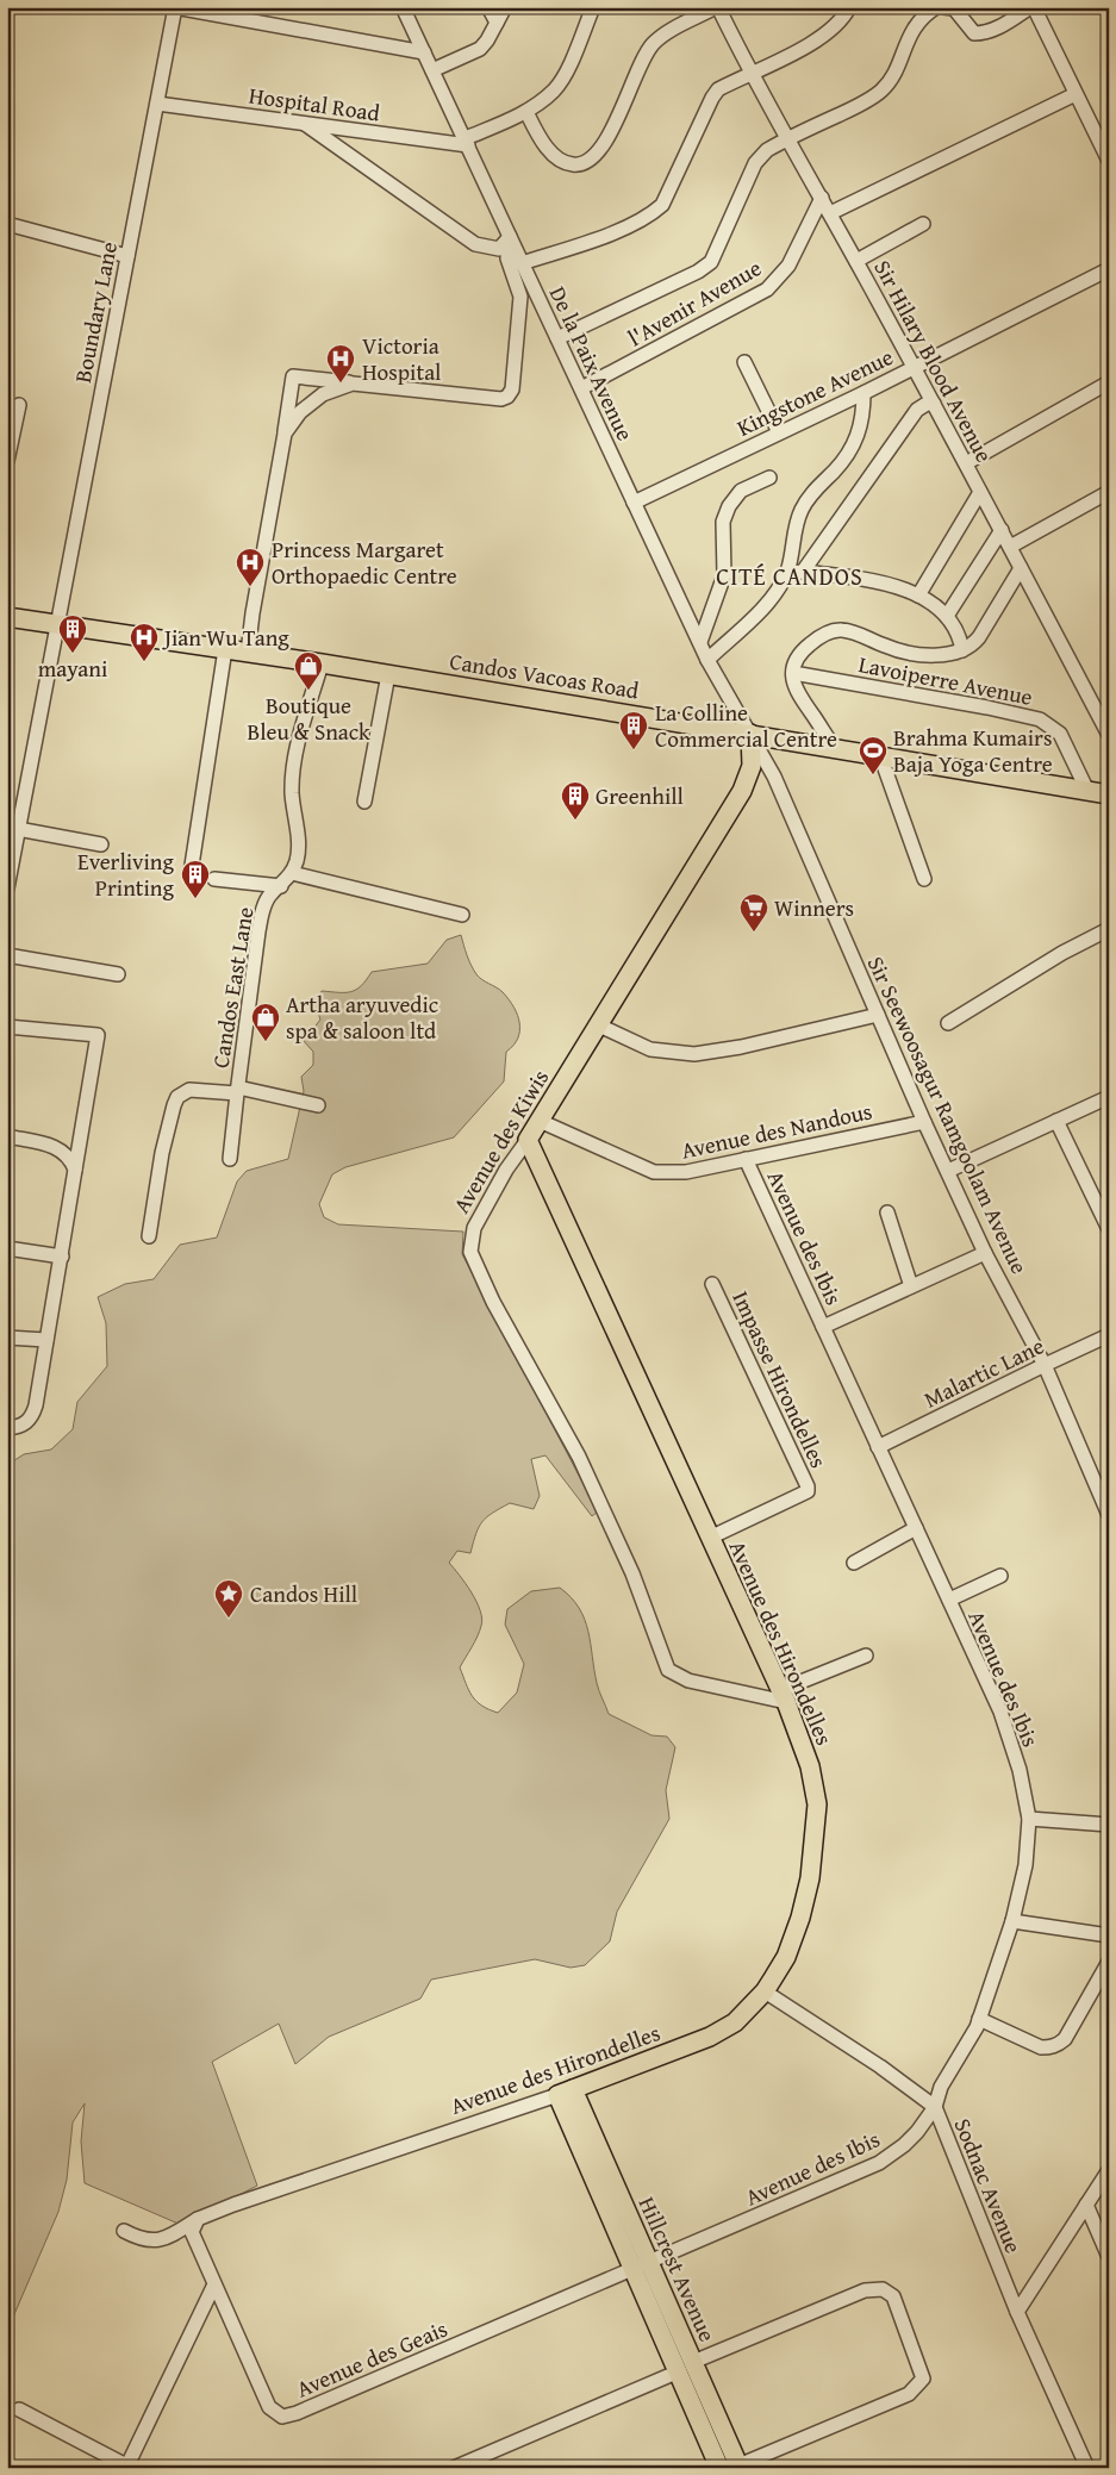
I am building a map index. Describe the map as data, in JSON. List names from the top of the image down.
{
  "streets": {
    "main road": [
      "Candos Vacoas Road",
      "Avenue des Kiwis",
      "Avenue des Hirondelles",
      "Hillcrest Avenue"
    ],
    "street": [
      "Hospital Road",
      "l'Avenir Avenue",
      "Boundary Lane",
      "Sir Hilary Blood Avenue",
      "De la Paix Avenue",
      "Kingstone Avenue",
      "Lavoiperre Avenue",
      "Candos East Lane",
      "Sir Seewoosagur Ramgoolam Avenue",
      "Avenue des Nandous",
      "Avenue des Ibis",
      "Malartic Lane",
      "Impasse Hirondelles",
      "Sodnac Avenue",
      "Avenue des Geais"
    ]
  },
  "crossings": [
    ["Hospital Road", "Boundary Lane"],
    ["Hospital Road", "De la Paix Avenue"],
    ["l'Avenir Avenue", "Sir Hilary Blood Avenue"],
    ["l'Avenir Avenue", "De la Paix Avenue"],
    ["Boundary Lane", "Candos Vacoas Road"],
    ["Sir Hilary Blood Avenue", "Kingstone Avenue"],
    ["De la Paix Avenue", "Kingstone Avenue"],
    ["De la Paix Avenue", "Candos Vacoas Road"],
    ["De la Paix Avenue", "Sir Seewoosagur Ramgoolam Avenue"],
    ["De la Paix Avenue", "Avenue des Kiwis"],
    ["Candos Vacoas Road", "Lavoiperre Avenue"],
    ["Candos Vacoas Road", "Candos East Lane"],
    ["Candos Vacoas Road", "Sir Seewoosagur Ramgoolam Avenue"],
    ["Candos Vacoas Road", "Avenue des Kiwis"],
    ["Sir Seewoosagur Ramgoolam Avenue", "Avenue des Nandous"],
    ["Sir Seewoosagur Ramgoolam Avenue", "Avenue des Kiwis"],
    ["Sir Seewoosagur Ramgoolam Avenue", "Malartic Lane"],
    ["Avenue des Nandous", "Avenue des Kiwis"],
    ["Avenue des Nandous", "Avenue des Ibis"],
    ["Avenue des Kiwis", "Avenue des Hirondelles"],
    ["Avenue des Ibis", "Malartic Lane"],
    ["Avenue des Ibis", "Sodnac Avenue"],
    ["Avenue des Ibis", "Hillcrest Avenue"],
    ["Avenue des Ibis", "Avenue des Geais"],
    ["Impasse Hirondelles", "Avenue des Hirondelles"],
    ["Avenue des Hirondelles", "Sodnac Avenue"],
    ["Avenue des Hirondelles", "Hillcrest Avenue"],
    ["Avenue des Hirondelles", "Avenue des Geais"],
    ["Hillcrest Avenue", "Avenue des Geais"]
  ],
  "districts": ["CITÉ CANDOS"],
  "places": {
    "hospital": ["Victoria Hospital", "Princess Margaret Orthopaedic Centre", "Jian Wu Tang"],
    "building": [
      "mayani",
      "La Colline Commercial Centre",
      "Greenhill",
      "Everliving Printing"
    ],
    "shop": ["Boutique Bleu & Snack", "Artha aryuvedic spa & saloon ltd"],
    "sports": ["Brahma Kumairs Baja Yoga Centre"],
    "supermarket": ["Winners"],
    "place": ["Candos Hill"]
  }
}
